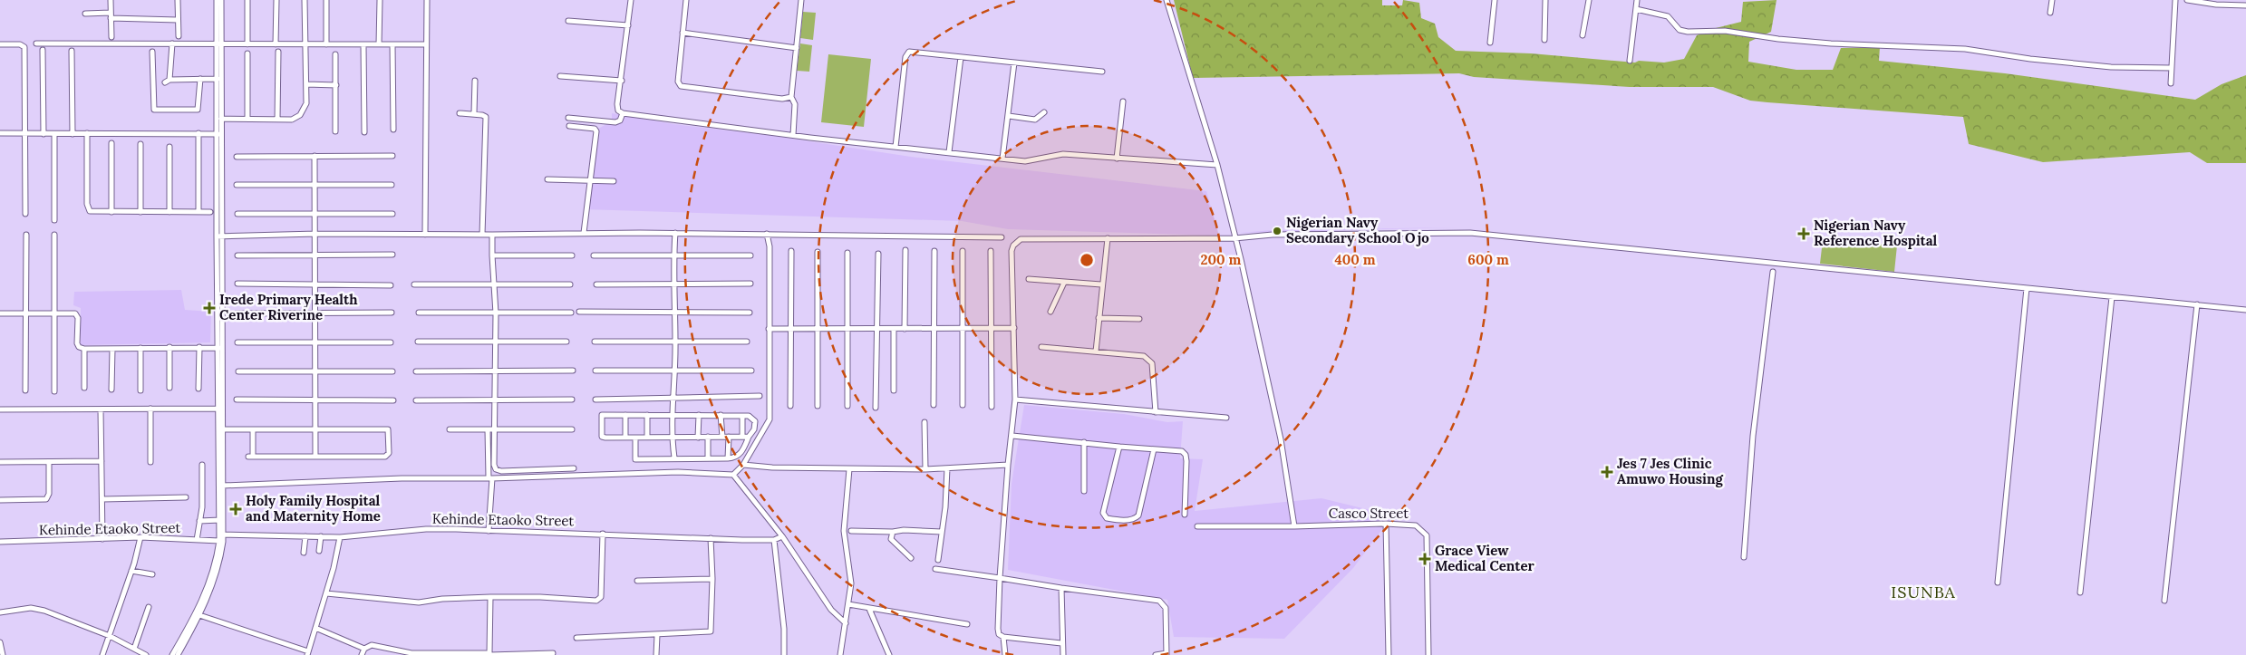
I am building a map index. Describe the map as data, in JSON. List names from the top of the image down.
{
  "streets": {
    "street": ["Casco Street", "Kehinde Etaoko Street"]
  },
  "districts": ["ISUNBA"],
  "places": {
    "other": ["Nigerian Navy Secondary School Ojo"],
    "health": [
      "Nigerian Navy Reference Hospital",
      "Irede Primary Health Center Riverine",
      "Jes 7 Jes Clinic Amuwo Housing",
      "Holy Family Hospital and Maternity Home",
      "Grace View Medical Center"
    ]
  },
  "rings": ["200 m", "400 m", "600 m"]
}
